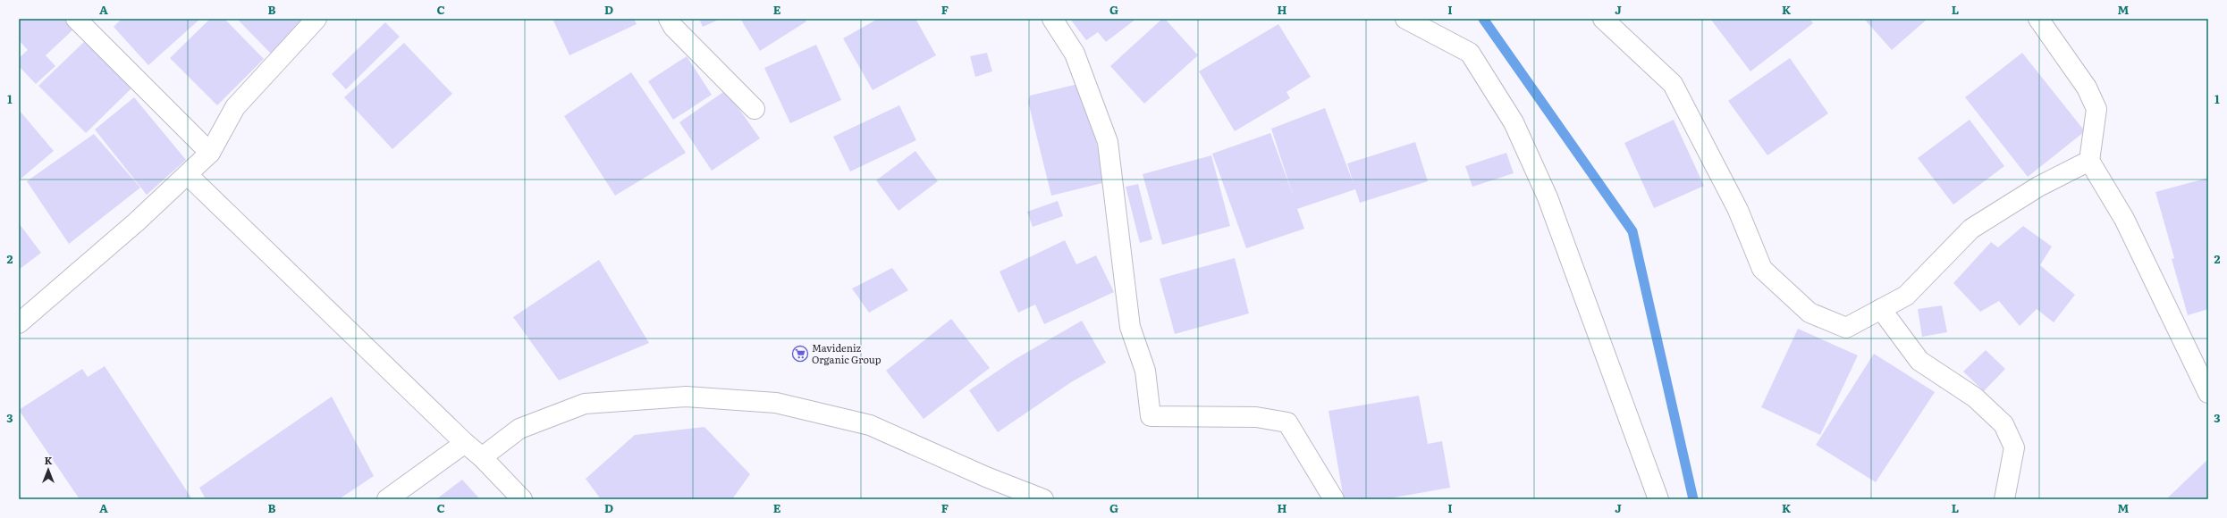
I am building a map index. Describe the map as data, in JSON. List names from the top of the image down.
{
  "places": {
    "supermarket": ["Mavideniz Organic Group"]
  },
  "north": "top",
  "grid": {
    "columns": [
      "A",
      "B",
      "C",
      "D",
      "E",
      "F",
      "G",
      "H",
      "I",
      "J",
      "K",
      "L",
      "M"
    ],
    "rows": ["1", "2", "3"]
  }
}
